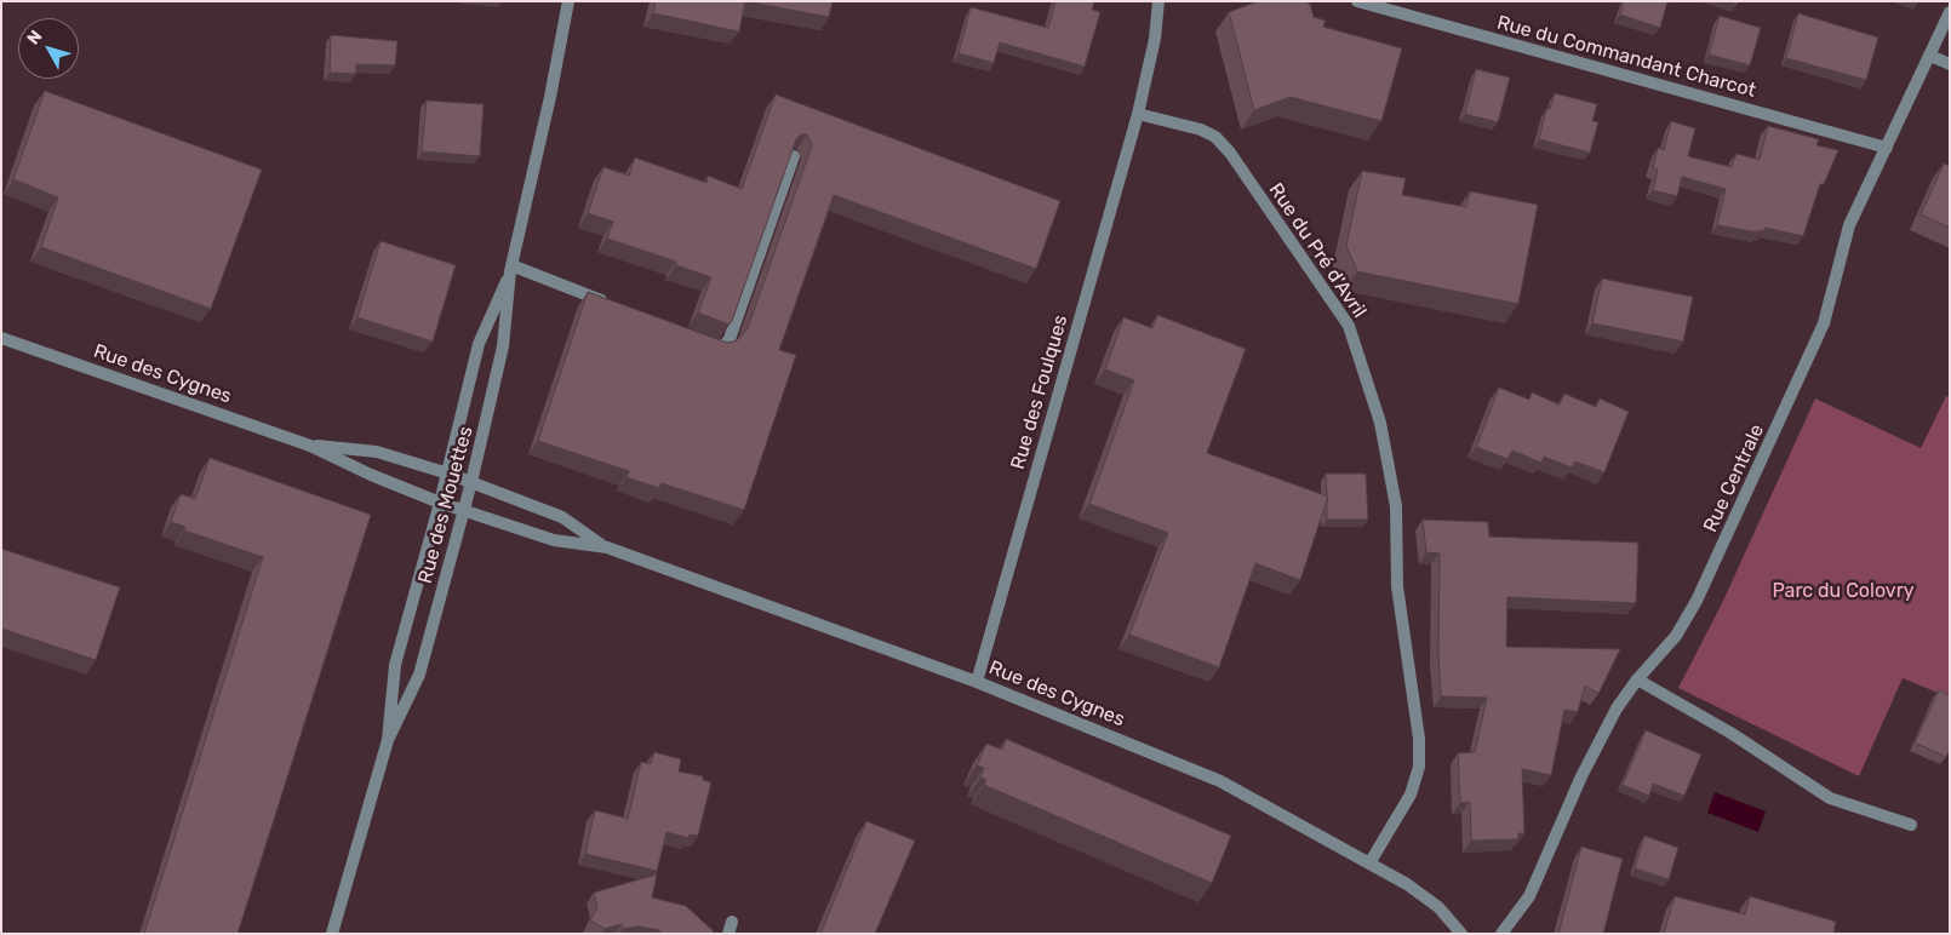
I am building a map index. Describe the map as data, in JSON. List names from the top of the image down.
{
  "streets": {
    "street": [
      "Rue du Commandant Charcot",
      "Rue du Pré d'Avril",
      "Rue des Cygnes",
      "Rue des Foulques",
      "Rue Centrale",
      "Rue des Mouettes"
    ]
  },
  "crossings": [
    ["Rue du Commandant Charcot", "Rue Centrale"],
    ["Rue du Pré d'Avril", "Rue des Cygnes"],
    ["Rue du Pré d'Avril", "Rue des Foulques"],
    ["Rue des Cygnes", "Rue des Foulques"],
    ["Rue des Cygnes", "Rue des Mouettes"]
  ],
  "parks": ["Parc du Colovry"],
  "north": "top left"
}
